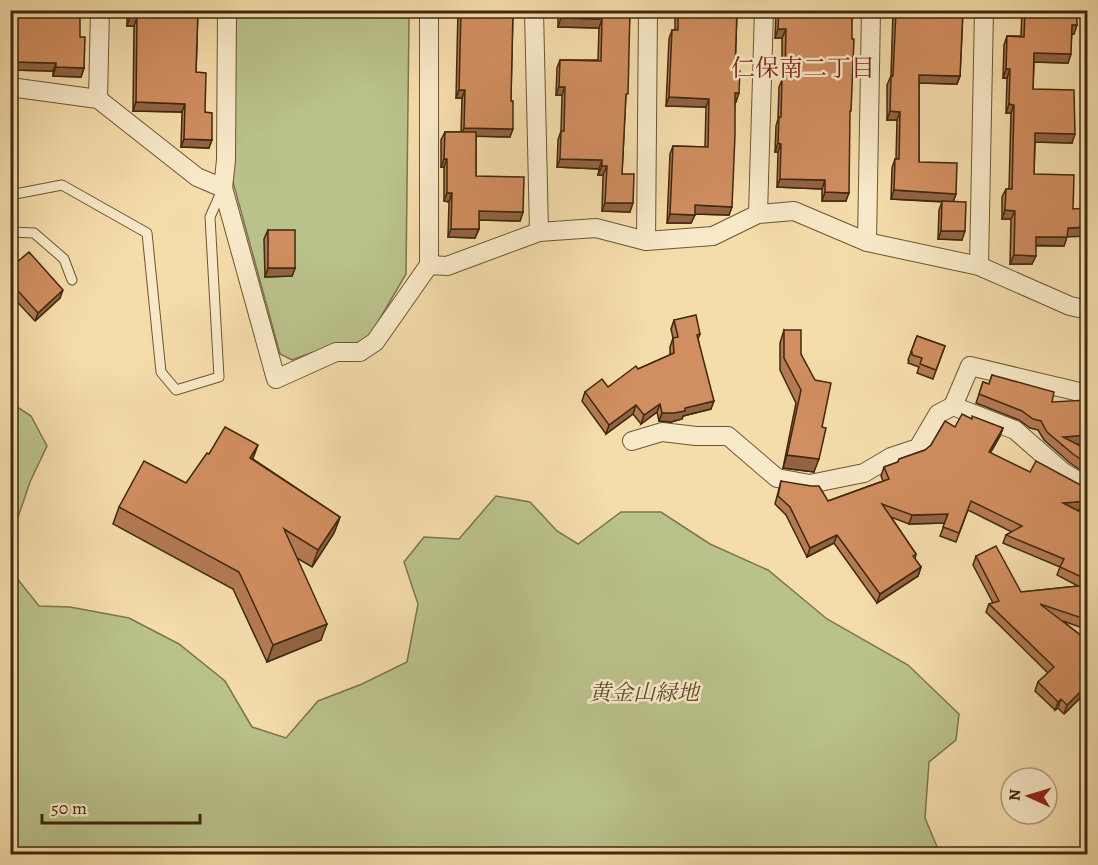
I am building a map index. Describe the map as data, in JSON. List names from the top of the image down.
{
  "districts": ["仁保南二丁目"],
  "parks": ["黄金山緑地"],
  "scale_bar": "50 m",
  "north": "left"
}
